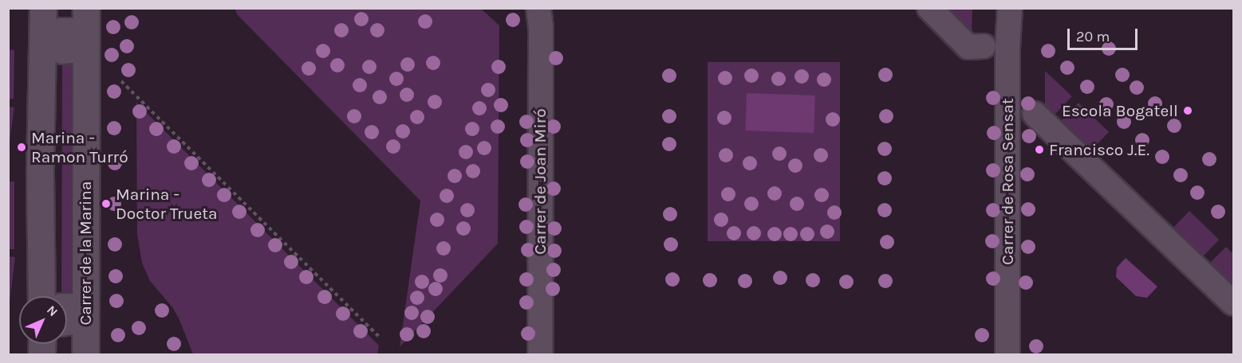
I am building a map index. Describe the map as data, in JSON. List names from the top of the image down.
{
  "streets": {
    "street": ["Carrer de Joan Miró", "Carrer de Rosa Sensat", "Carrer de la Marina"]
  },
  "places": [
    "Escola Bogatell",
    "Marina - Ramon Turró",
    "Francisco J.E.",
    "Marina - Doctor Trueta"
  ],
  "scale_bar": "20 m",
  "north": "top right"
}
